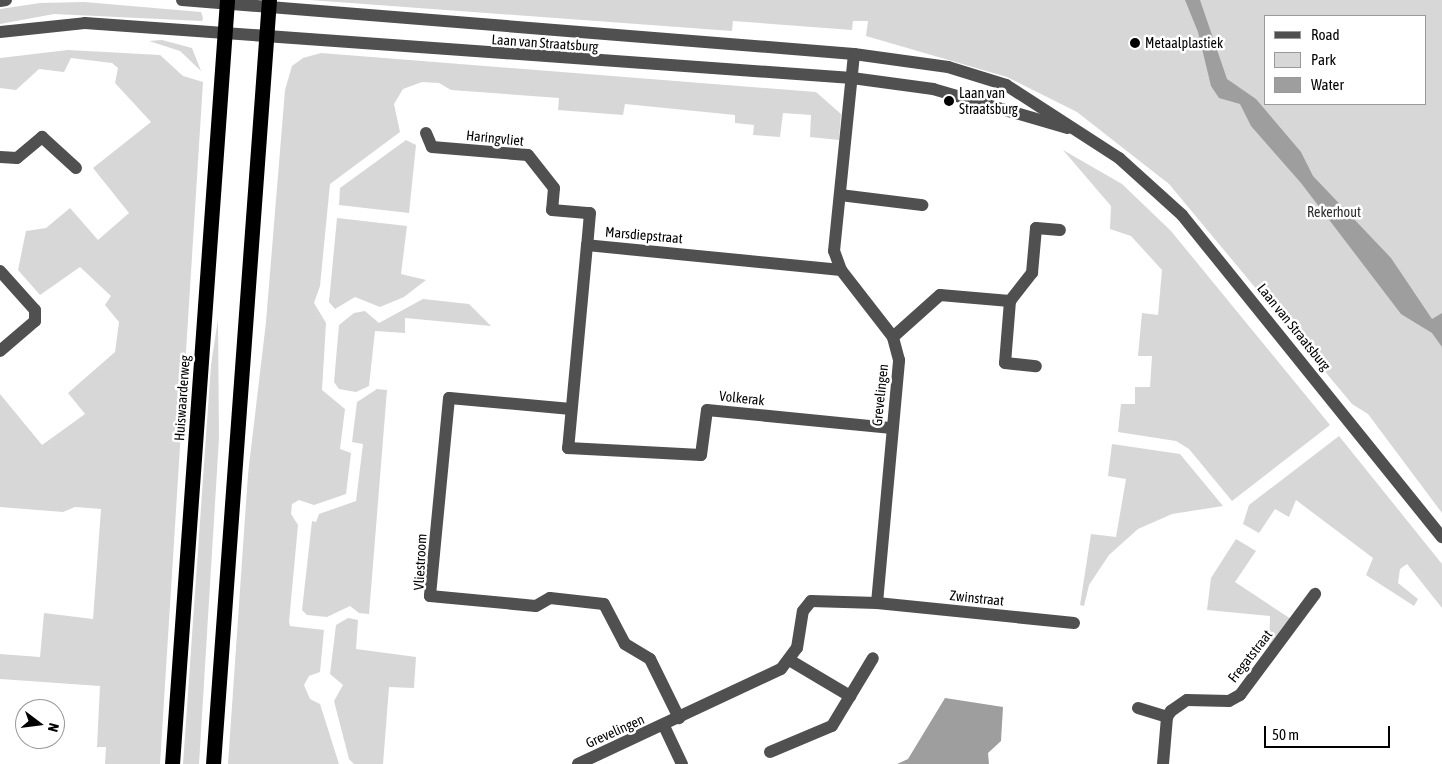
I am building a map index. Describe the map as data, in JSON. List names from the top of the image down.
{
  "streets": {
    "highway": ["Huiswaarderweg"],
    "street": [
      "Laan van Straatsburg",
      "Haringvliet",
      "Marsdiepstraat",
      "Grevelingen",
      "Volkerak",
      "Vliestroom",
      "Zwinstraat",
      "Fregatstraat"
    ]
  },
  "crossings": [
    ["Laan van Straatsburg", "Grevelingen"],
    ["Haringvliet", "Marsdiepstraat"],
    ["Marsdiepstraat", "Grevelingen"],
    ["Marsdiepstraat", "Volkerak"],
    ["Marsdiepstraat", "Vliestroom"],
    ["Grevelingen", "Volkerak"],
    ["Grevelingen", "Vliestroom"],
    ["Grevelingen", "Zwinstraat"]
  ],
  "parks": ["Rekerhout"],
  "places": ["Metaalplastiek", "Laan van Straatsburg"],
  "legend": ["Road", "Park", "Water"],
  "scale_bar": "50 m",
  "north": "right"
}
